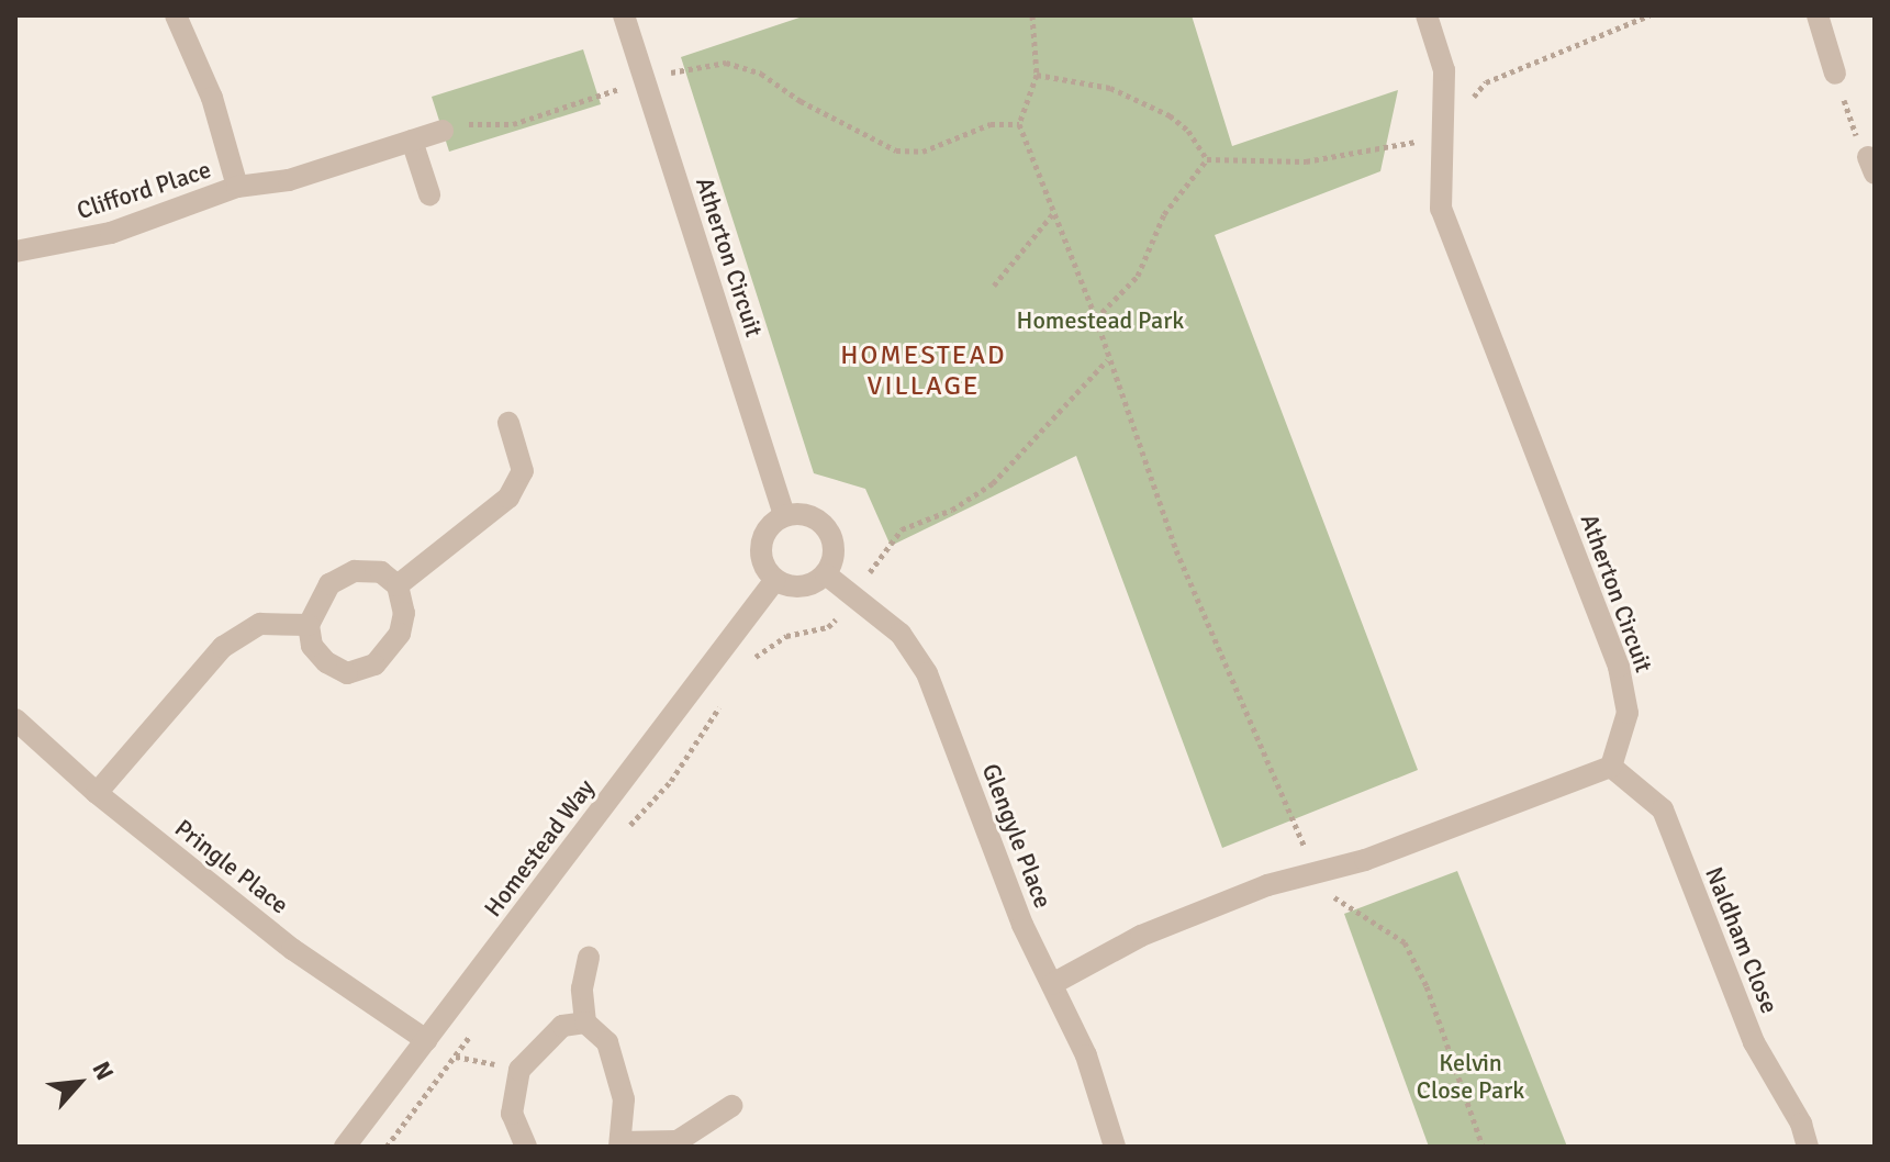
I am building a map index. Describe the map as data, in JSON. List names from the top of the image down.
{
  "streets": {
    "street": [
      "Clifford Place",
      "Atherton Circuit",
      "Glengyle Place",
      "Homestead Way",
      "Pringle Place",
      "Naldham Close"
    ]
  },
  "crossings": [
    ["Atherton Circuit", "Glengyle Place"],
    ["Atherton Circuit", "Homestead Way"],
    ["Atherton Circuit", "Naldham Close"],
    ["Glengyle Place", "Homestead Way"],
    ["Homestead Way", "Pringle Place"]
  ],
  "districts": ["HOMESTEAD VILLAGE"],
  "parks": ["Homestead Park", "Kelvin Close Park"],
  "north": "top right"
}
